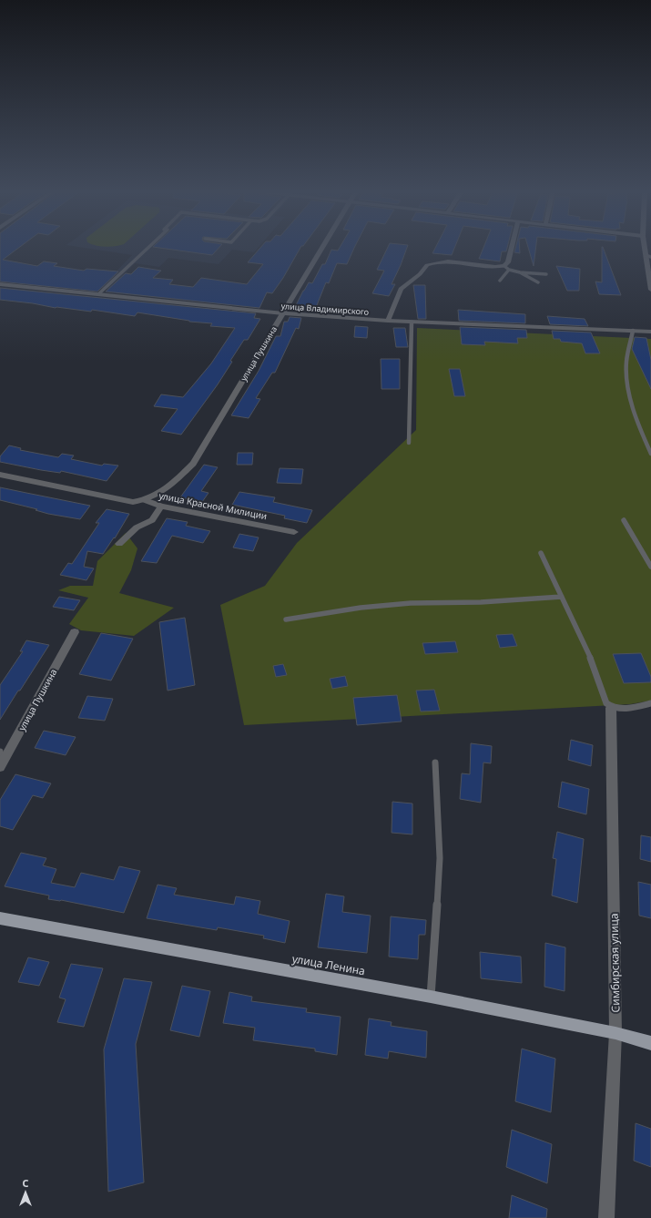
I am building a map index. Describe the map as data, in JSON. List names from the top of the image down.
{
  "streets": {
    "main road": ["улица Ленина"],
    "street": [
      "улица Владимирского",
      "улица Пушкина",
      "улица Красной Милиции",
      "Симбирская улица"
    ]
  },
  "crossings": [
    ["улица Владимирского", "улица Пушкина"],
    ["улица Пушкина", "улица Красной Милиции"],
    ["Симбирская улица", "улица Ленина"]
  ],
  "north": "top"
}
